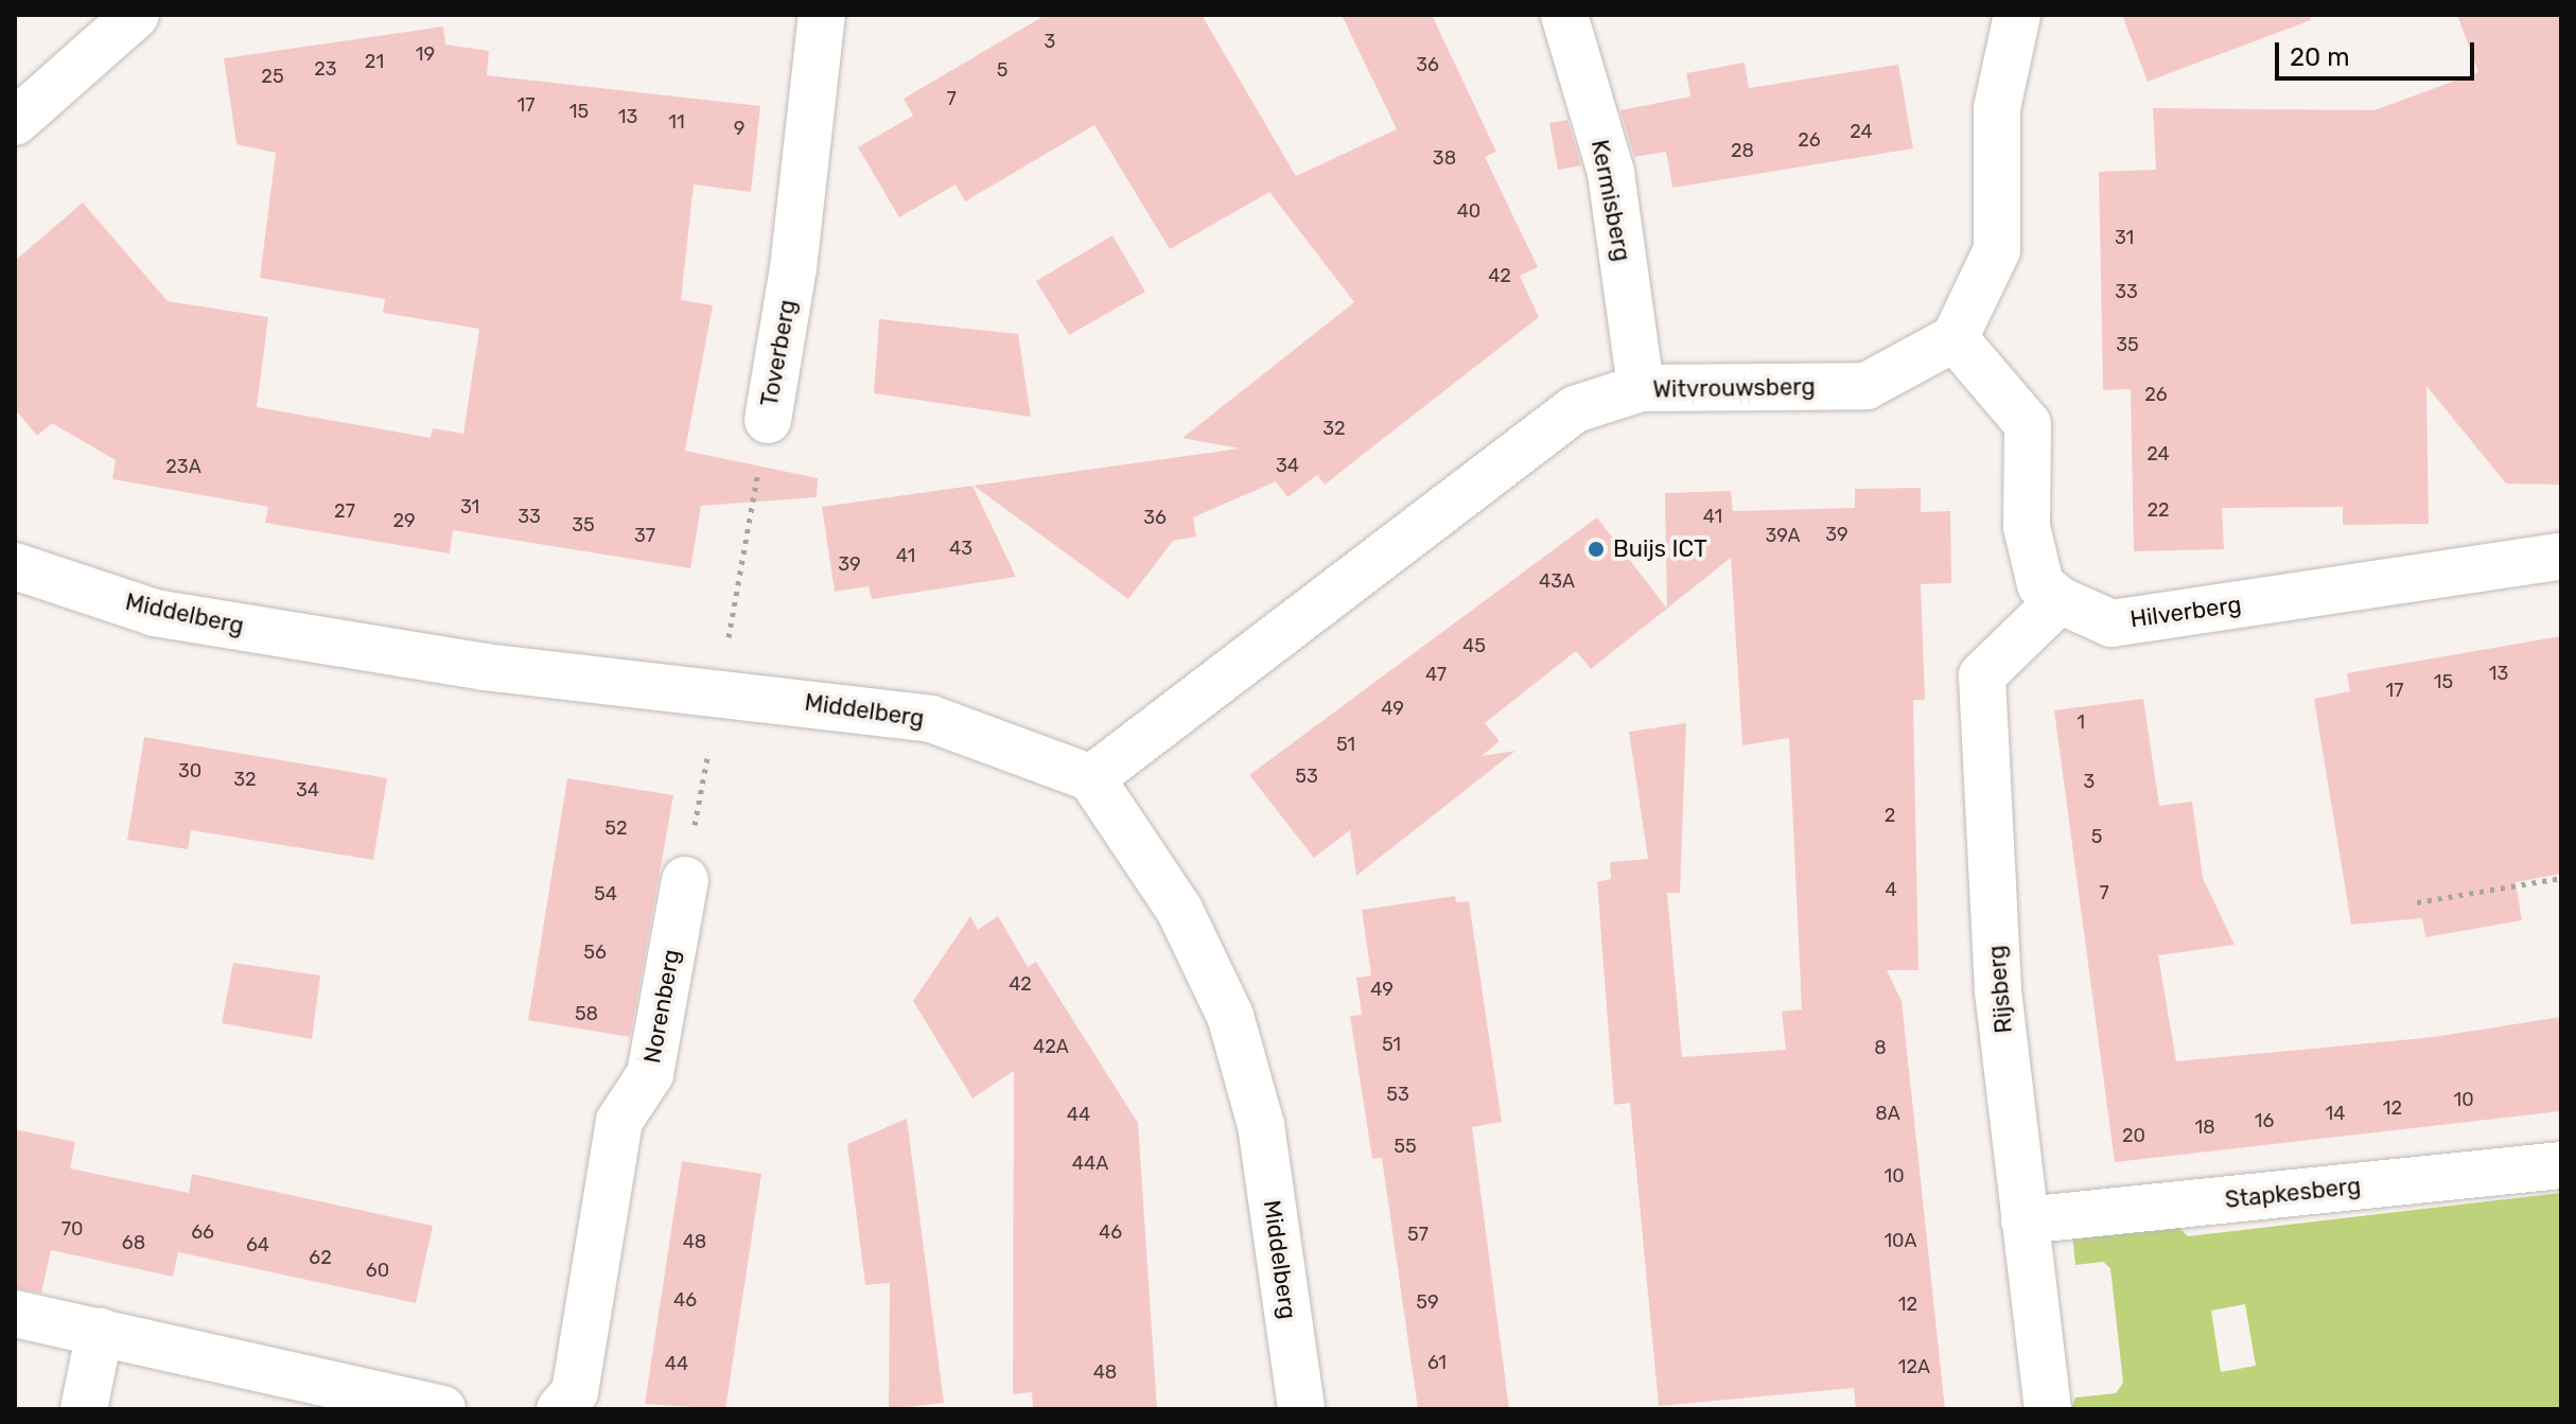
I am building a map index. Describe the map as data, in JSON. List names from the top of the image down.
{
  "streets": {
    "street": [
      "Kermisberg",
      "Toverberg",
      "Witvrouwsberg",
      "Hilverberg",
      "Middelberg",
      "Rijsberg",
      "Norenberg",
      "Stapkesberg"
    ]
  },
  "crossings": [
    ["Kermisberg", "Witvrouwsberg"],
    ["Toverberg", "Middelberg"],
    ["Witvrouwsberg", "Middelberg"],
    ["Hilverberg", "Rijsberg"],
    ["Rijsberg", "Stapkesberg"]
  ],
  "places": ["Buijs ICT"],
  "house_numbers": [
    "3",
    "19",
    "21",
    "36",
    "23",
    "5",
    "25",
    "7",
    "17",
    "15",
    "13",
    "11",
    "9",
    "24",
    "26",
    "28",
    "38",
    "40",
    "31",
    "42",
    "33",
    "35",
    "26",
    "32",
    "24",
    "34",
    "23A",
    "31",
    "22",
    "27",
    "33",
    "41",
    "36",
    "29",
    "35",
    "39",
    "37",
    "39A",
    "43",
    "41",
    "39",
    "43A",
    "45",
    "13",
    "47",
    "15",
    "17",
    "49",
    "1",
    "51",
    "30",
    "53",
    "32",
    "3",
    "34",
    "2",
    "52",
    "5",
    "4",
    "7",
    "54",
    "56",
    "42",
    "49",
    "58",
    "51",
    "42A",
    "8",
    "53",
    "10",
    "12",
    "8A",
    "14",
    "44",
    "16",
    "18",
    "20",
    "55",
    "44A",
    "10",
    "70",
    "66",
    "46",
    "57",
    "10A",
    "48",
    "68",
    "64",
    "62",
    "60",
    "46",
    "59",
    "12",
    "61",
    "44",
    "12A",
    "48"
  ],
  "scale_bar": "20 m"
}
